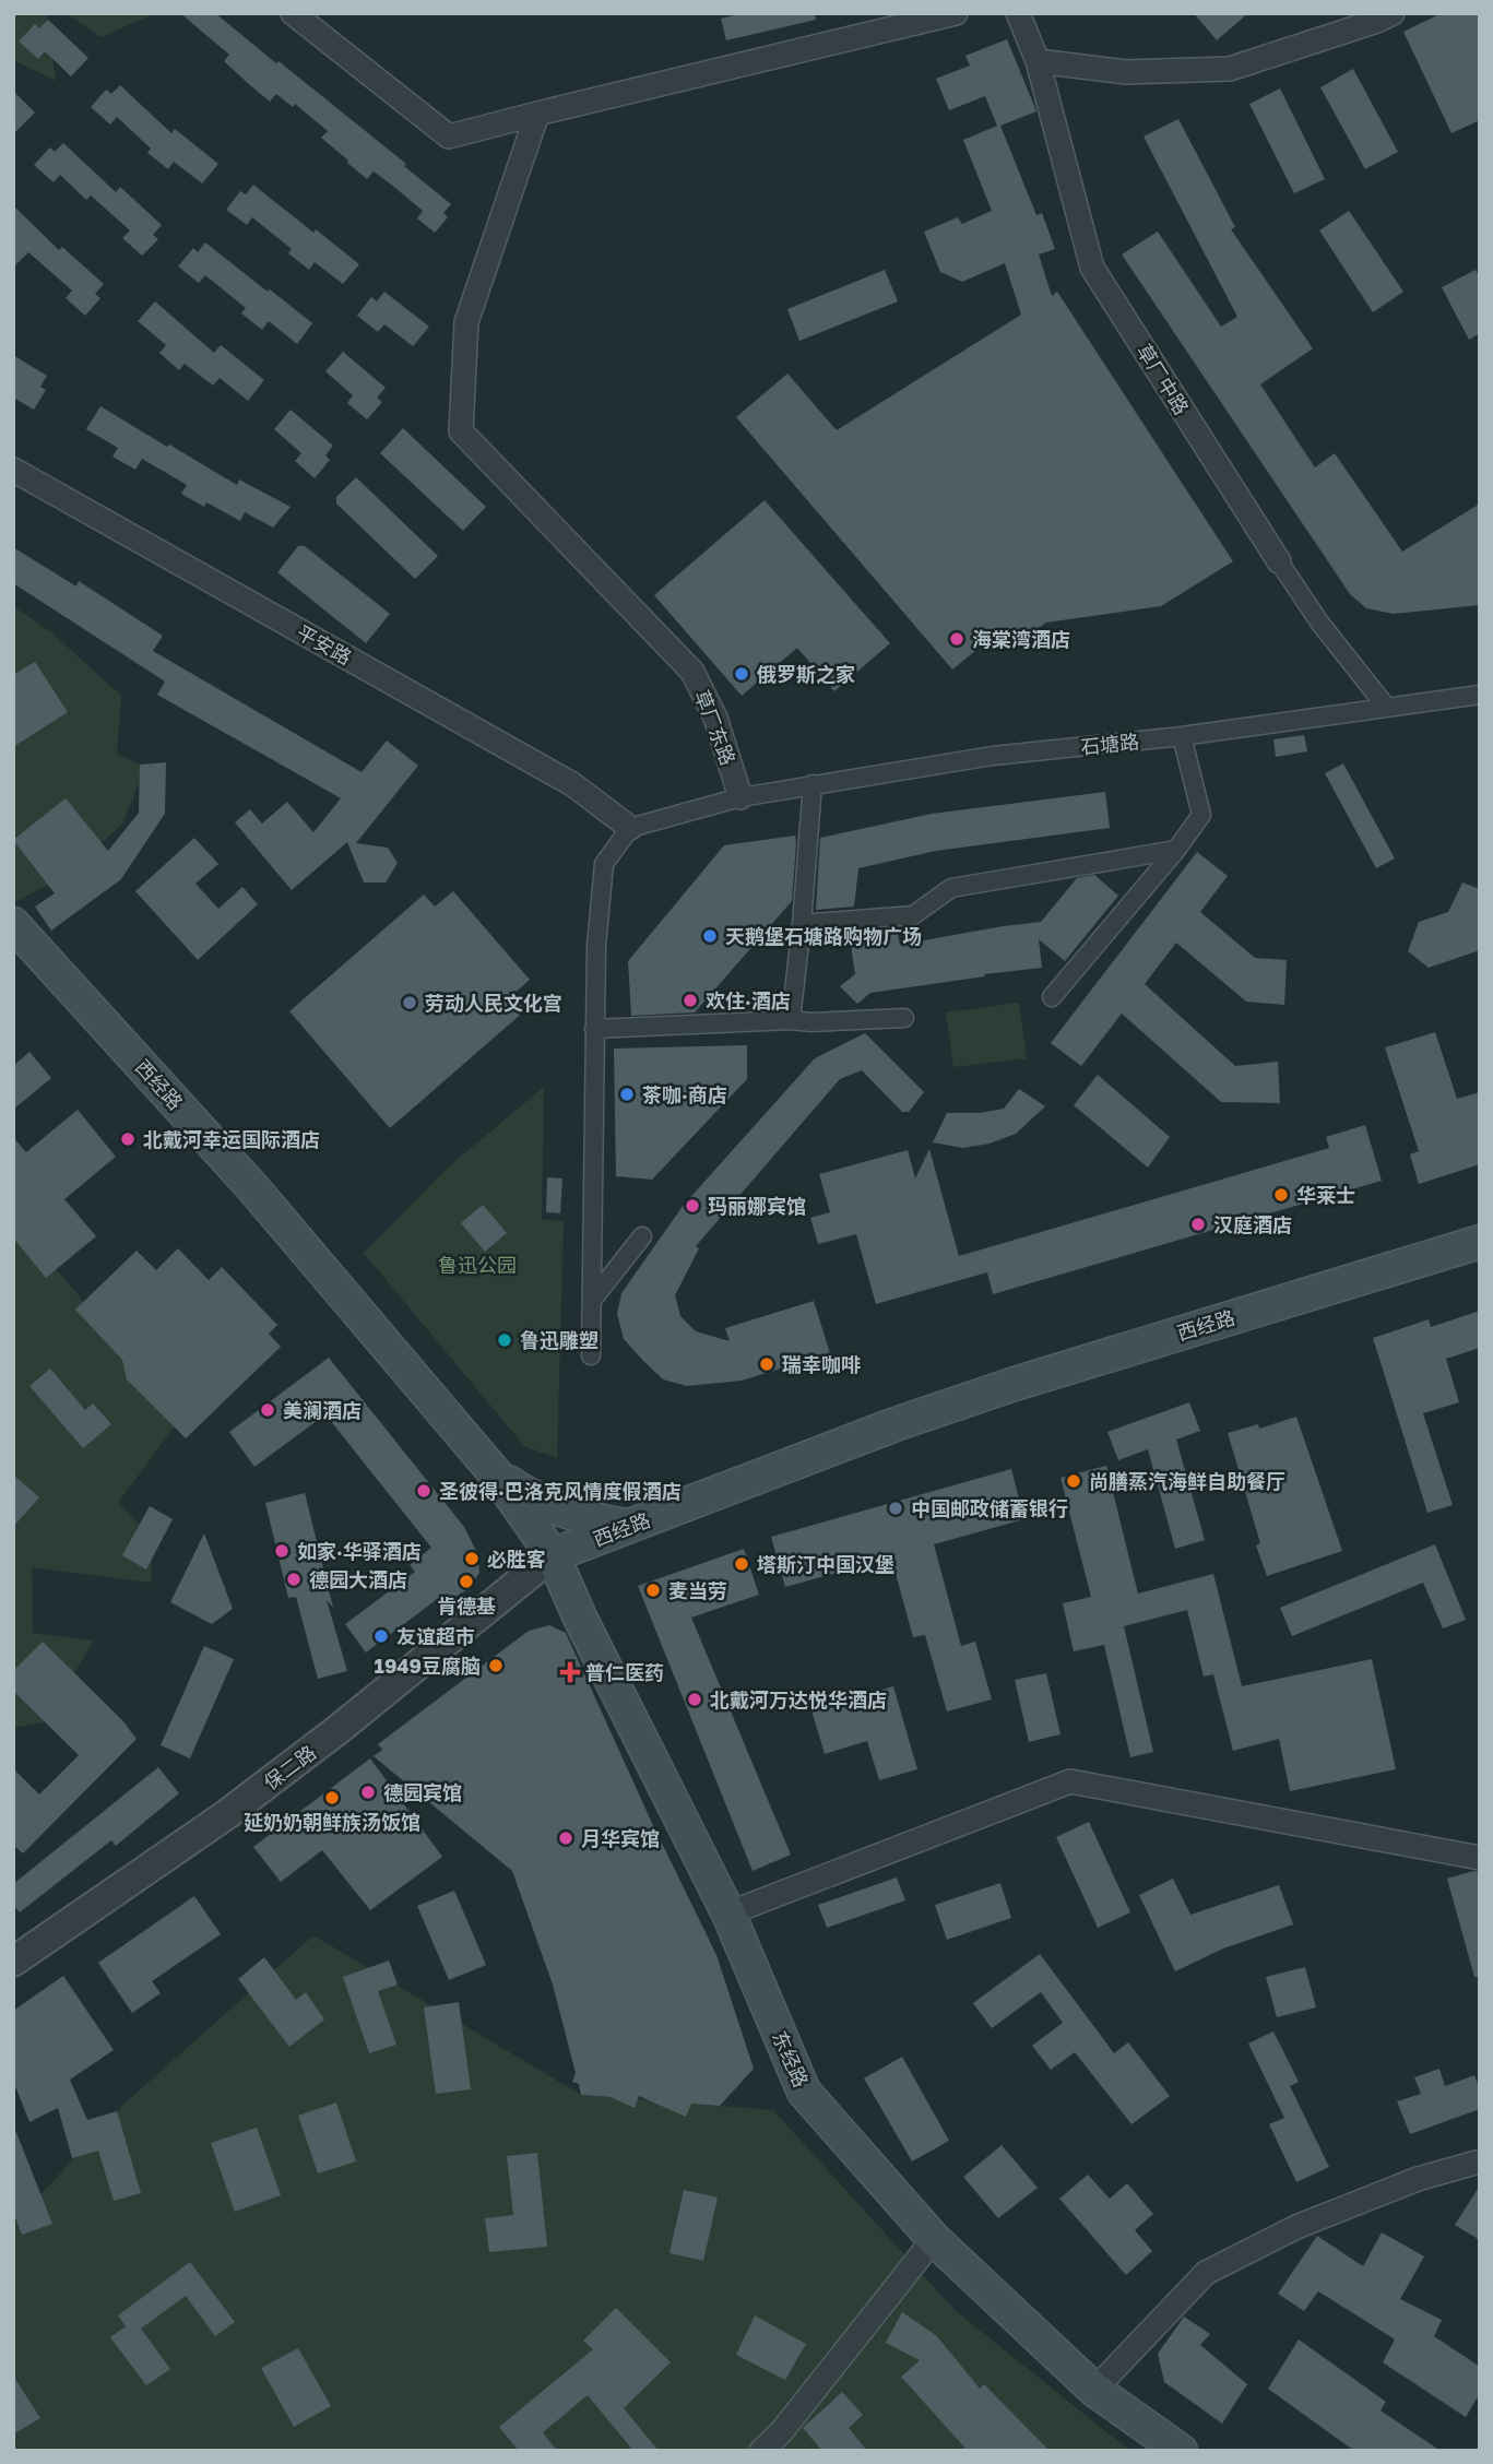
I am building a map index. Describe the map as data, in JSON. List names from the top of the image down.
{
  "streets": {
    "main road": ["西经路", "东经路"],
    "street": [
      "草厂中路",
      "平安路",
      "草厂东路",
      "石塘路",
      "保二路"
    ]
  },
  "crossings": [
    ["草厂中路", "石塘路"],
    ["草厂东路", "石塘路"],
    ["西经路", "保二路"],
    ["西经路", "东经路"],
    ["保二路", "东经路"]
  ],
  "parks": ["鲁迅公园"],
  "places": {
    "other": [
      "海棠湾酒店",
      "俄罗斯之家",
      "天鹅堡石塘路购物广场",
      "欢住·酒店",
      "劳动人民文化宫",
      "茶咖·商店",
      "北戴河幸运国际酒店",
      "华莱士",
      "玛丽娜宾馆",
      "汉庭酒店",
      "鲁迅雕塑",
      "瑞幸咖啡",
      "美澜酒店",
      "尚膳蒸汽海鲜自助餐厅",
      "圣彼得·巴洛克风情度假酒店",
      "中国邮政储蓄银行",
      "如家·华驿酒店",
      "必胜客",
      "塔斯汀中国汉堡",
      "德园大酒店",
      "肯德基",
      "麦当劳",
      "友谊超市",
      "1949豆腐脑",
      "北戴河万达悦华酒店",
      "德园宾馆",
      "延奶奶朝鲜族汤饭馆",
      "月华宾馆"
    ],
    "health": ["普仁医药"]
  }
}
